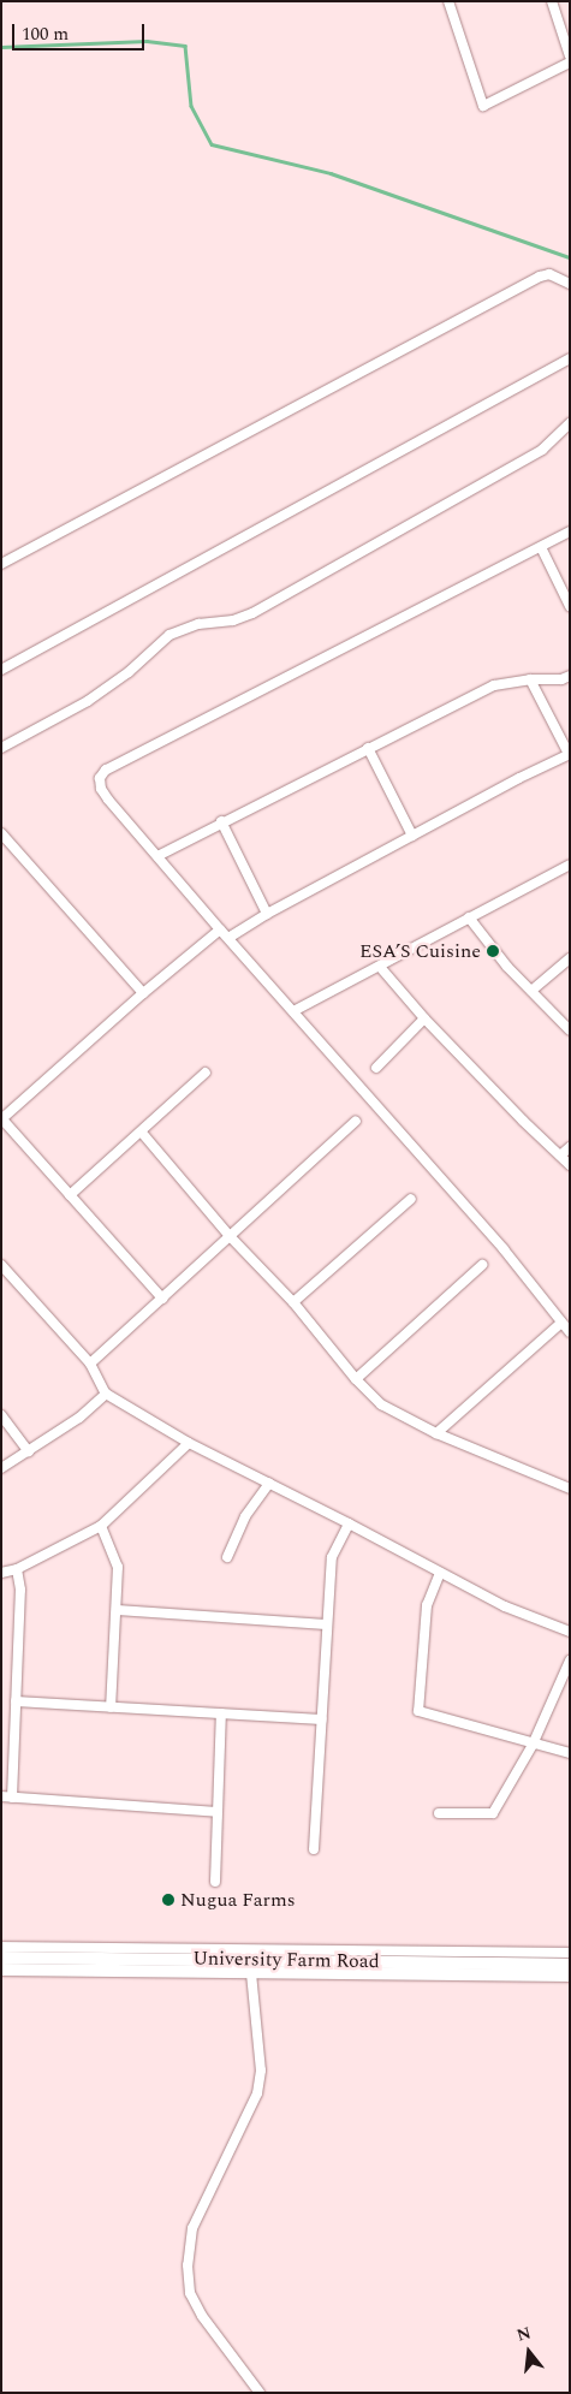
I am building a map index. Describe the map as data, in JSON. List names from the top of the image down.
{
  "streets": {
    "street": ["University Farm Road"]
  },
  "places": ["ESA’S Cuisine", "Nugua Farms"],
  "scale_bar": "100 m",
  "north": "top"
}
